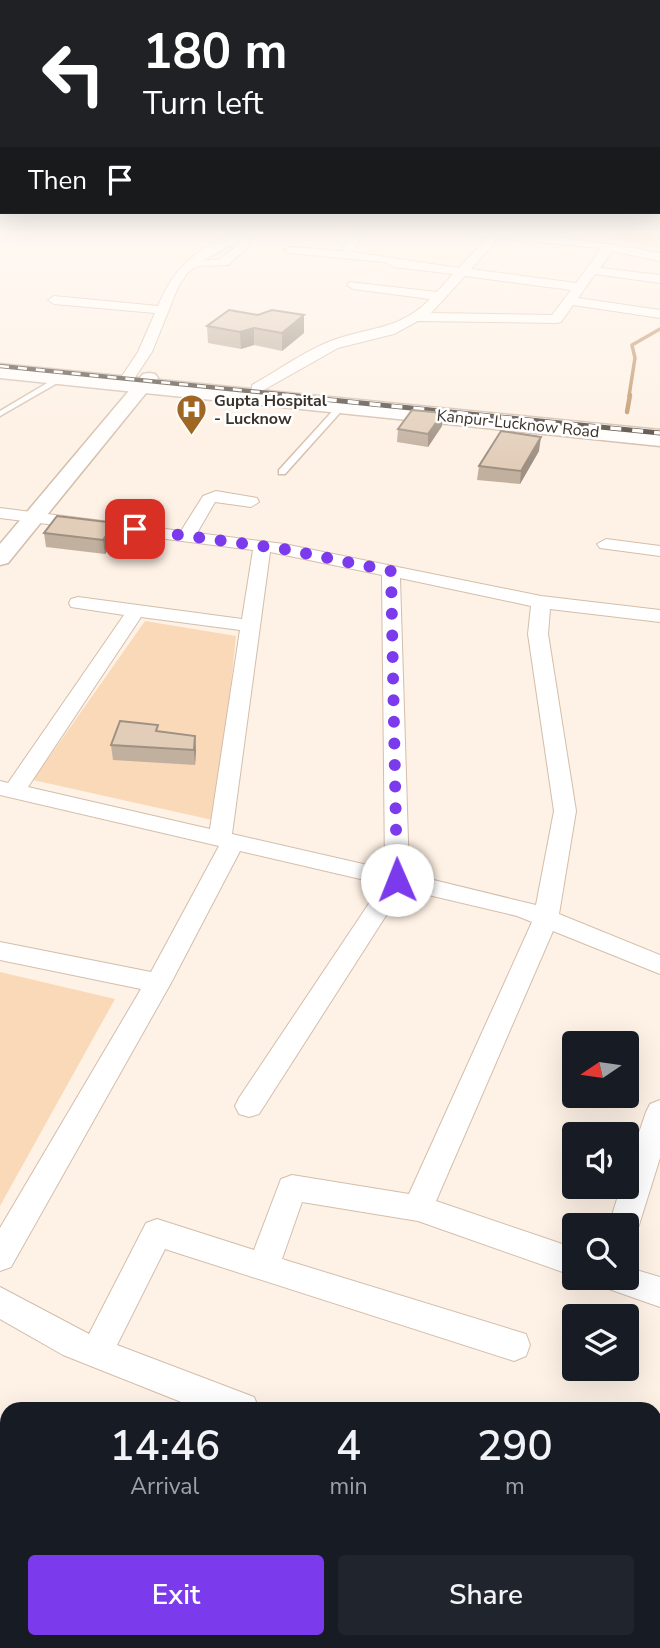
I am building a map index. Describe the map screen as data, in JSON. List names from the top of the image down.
{
  "streets": {
    "highway": ["Kanpur-Lucknow Road"]
  },
  "places": {
    "hospital": ["Gupta Hospital - Lucknow"]
  },
  "north": "left",
  "page": {
    "turn": ["180 m", "Turn left"],
    "then": "Then",
    "eta": [
      "14:46",
      "Arrival",
      "4",
      "min",
      "290",
      "m"
    ],
    "buttons": ["Exit", "Share"]
  }
}
